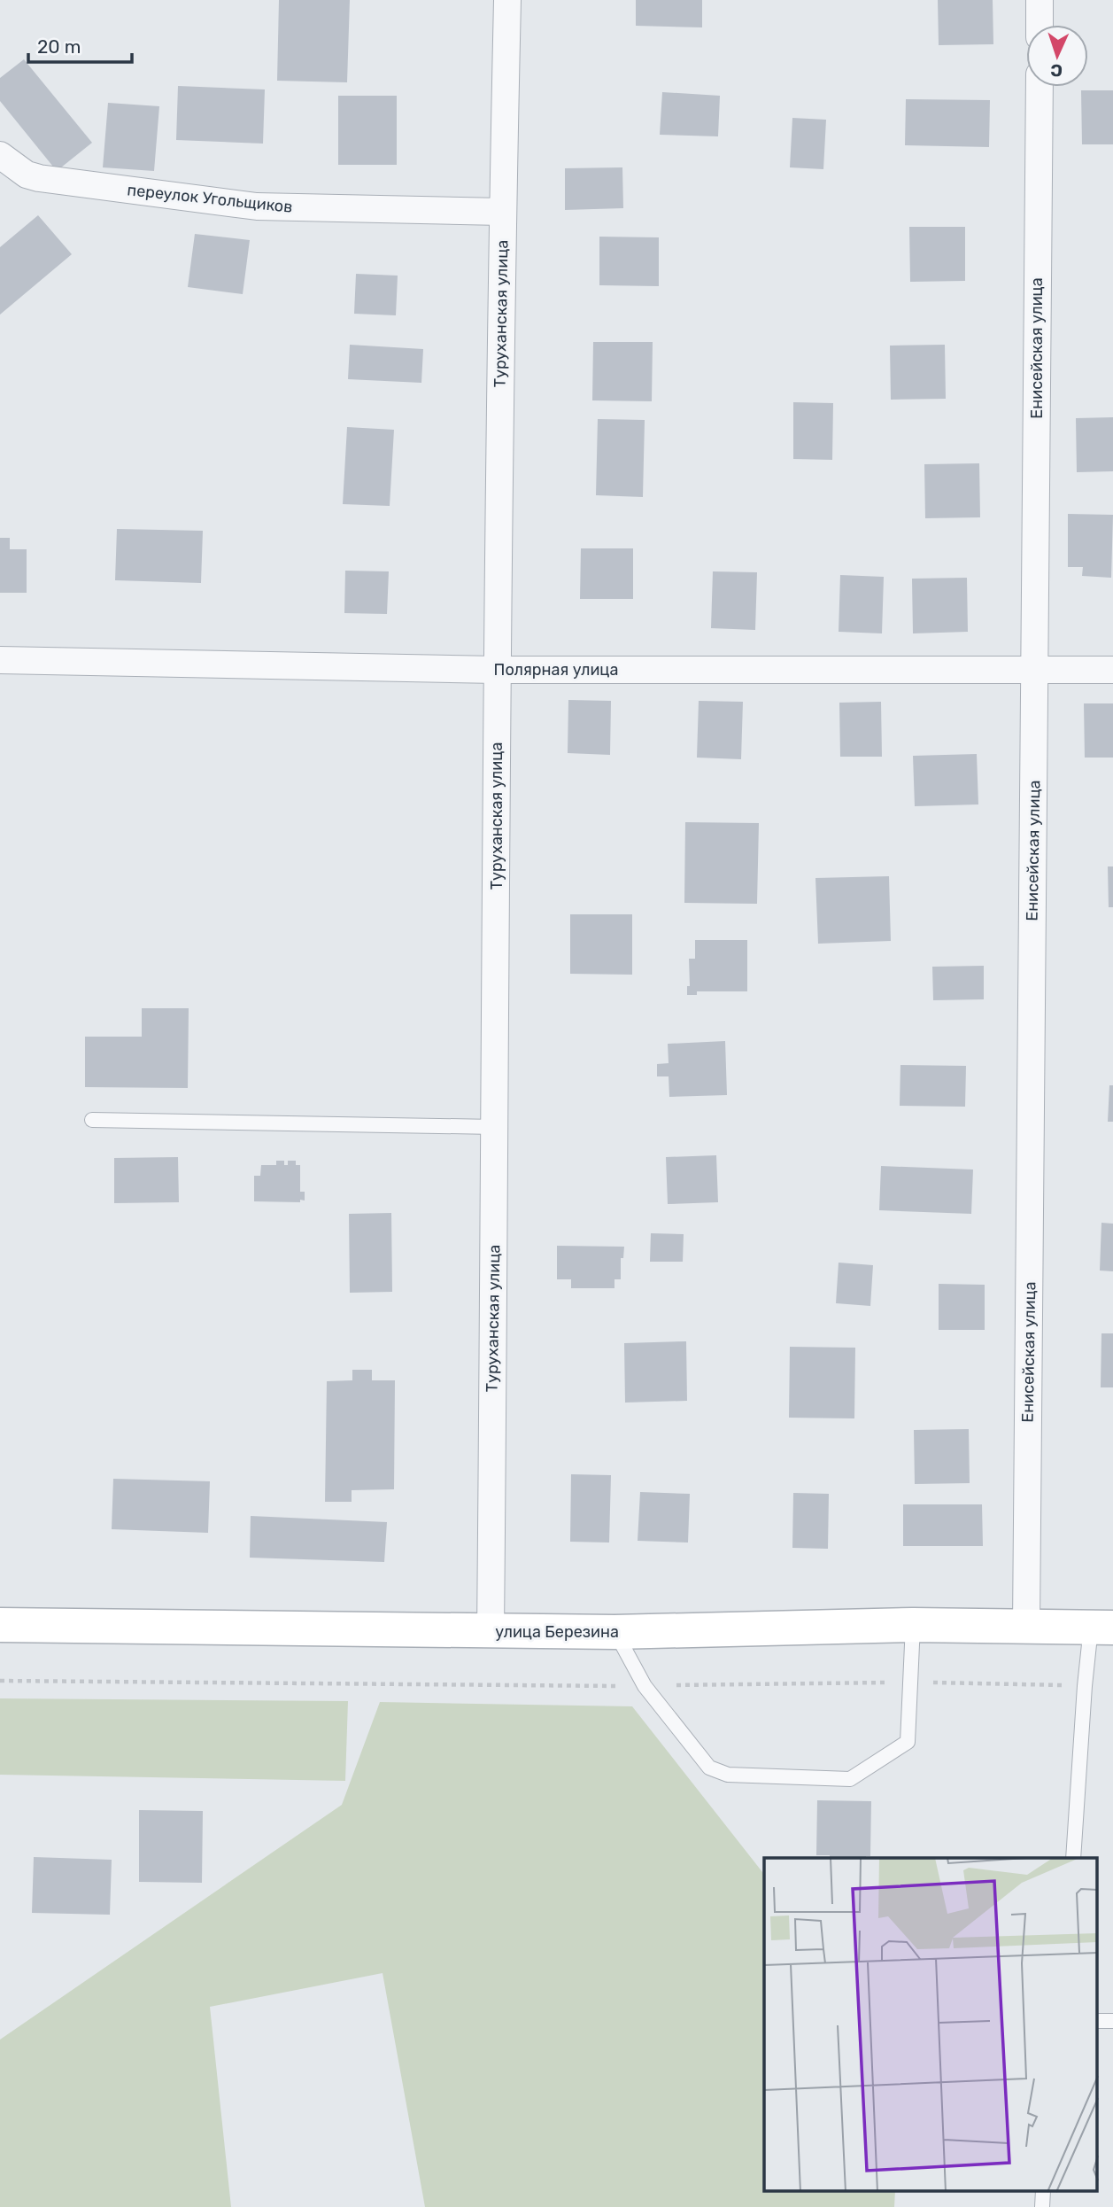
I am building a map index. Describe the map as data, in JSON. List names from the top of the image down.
{
  "streets": {
    "street": [
      "переулок Угольщиков",
      "Туруханская улица",
      "Енисейская улица",
      "Полярная улица",
      "улица Березина"
    ]
  },
  "crossings": [
    ["переулок Угольщиков", "Туруханская улица"],
    ["Туруханская улица", "Полярная улица"],
    ["Туруханская улица", "улица Березина"],
    ["Енисейская улица", "Полярная улица"],
    ["Енисейская улица", "улица Березина"]
  ],
  "scale_bar": "20 m",
  "north": "bottom"
}
